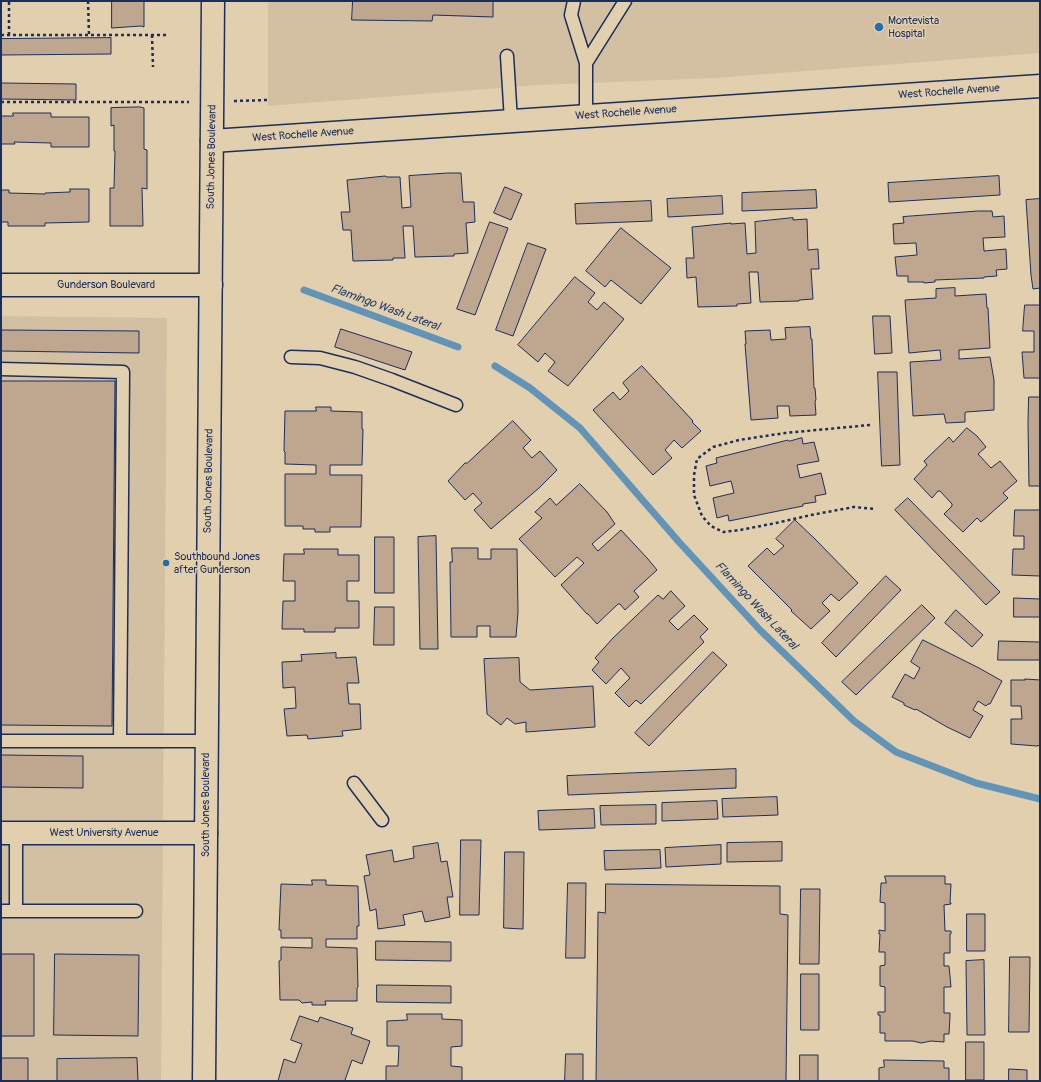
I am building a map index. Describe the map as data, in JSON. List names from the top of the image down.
{
  "streets": {
    "street": [
      "West Rochelle Avenue",
      "South Jones Boulevard",
      "Gunderson Boulevard",
      "West University Avenue"
    ]
  },
  "crossings": [
    ["West Rochelle Avenue", "South Jones Boulevard"],
    ["South Jones Boulevard", "Gunderson Boulevard"],
    ["South Jones Boulevard", "West University Avenue"]
  ],
  "water": ["Flamingo Wash Lateral"],
  "places": ["Montevista Hospital", "Southbound Jones after Gunderson"]
}
